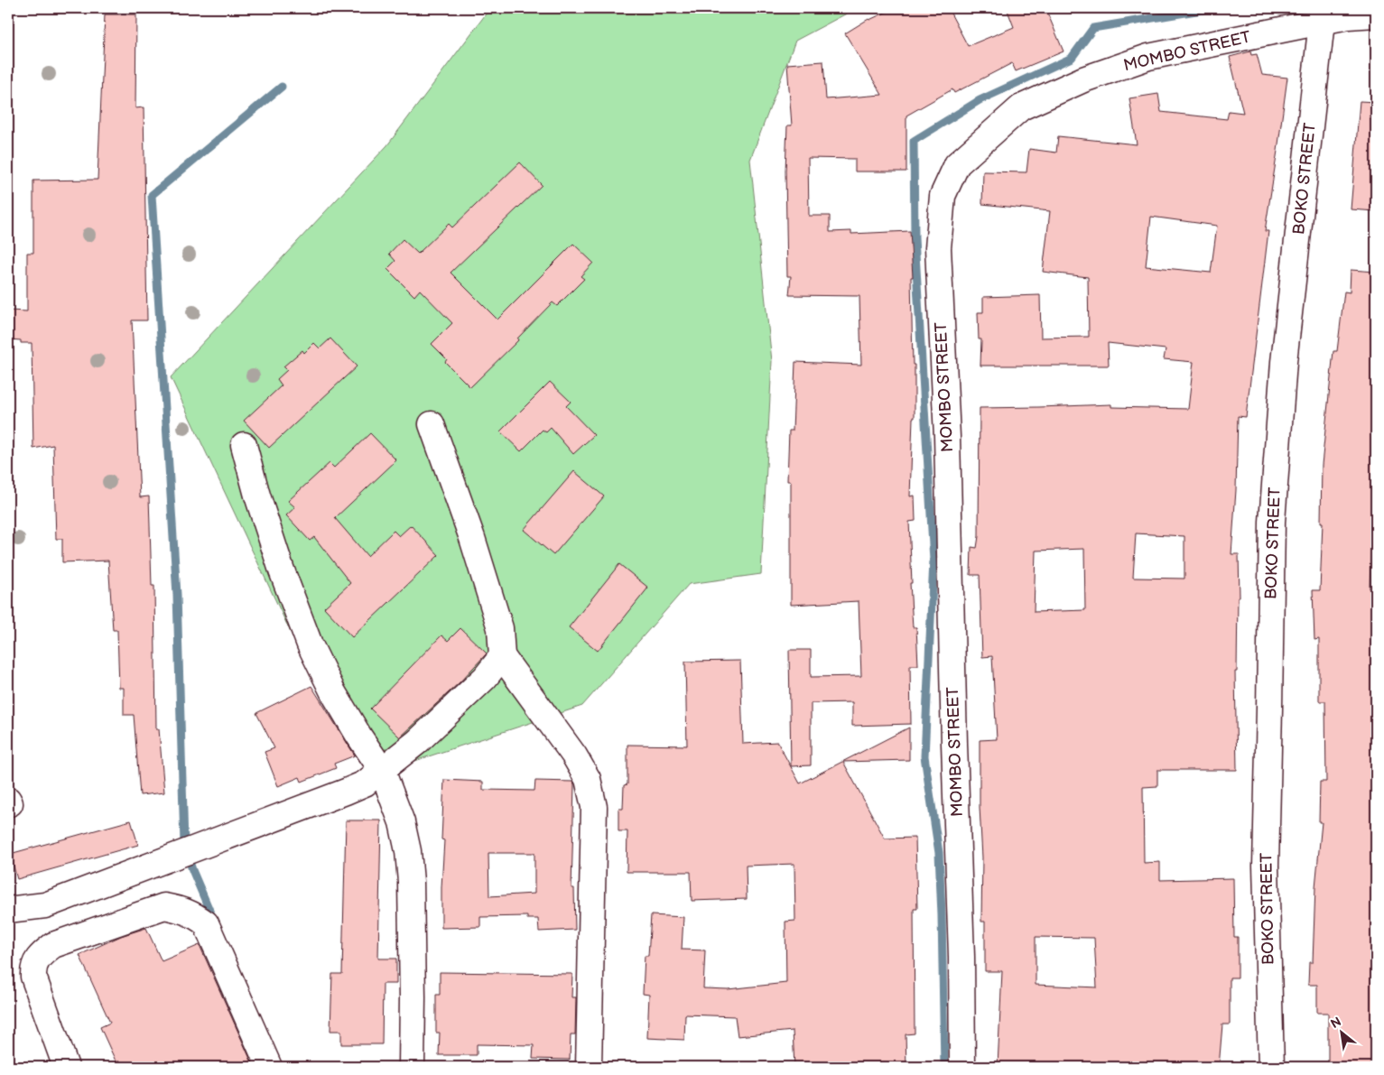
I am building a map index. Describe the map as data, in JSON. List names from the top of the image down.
{
  "streets": {
    "street": ["MOMBO STREET", "BOKO STREET"]
  },
  "crossings": [
    ["MOMBO STREET", "BOKO STREET"]
  ],
  "north": "top left"
}
